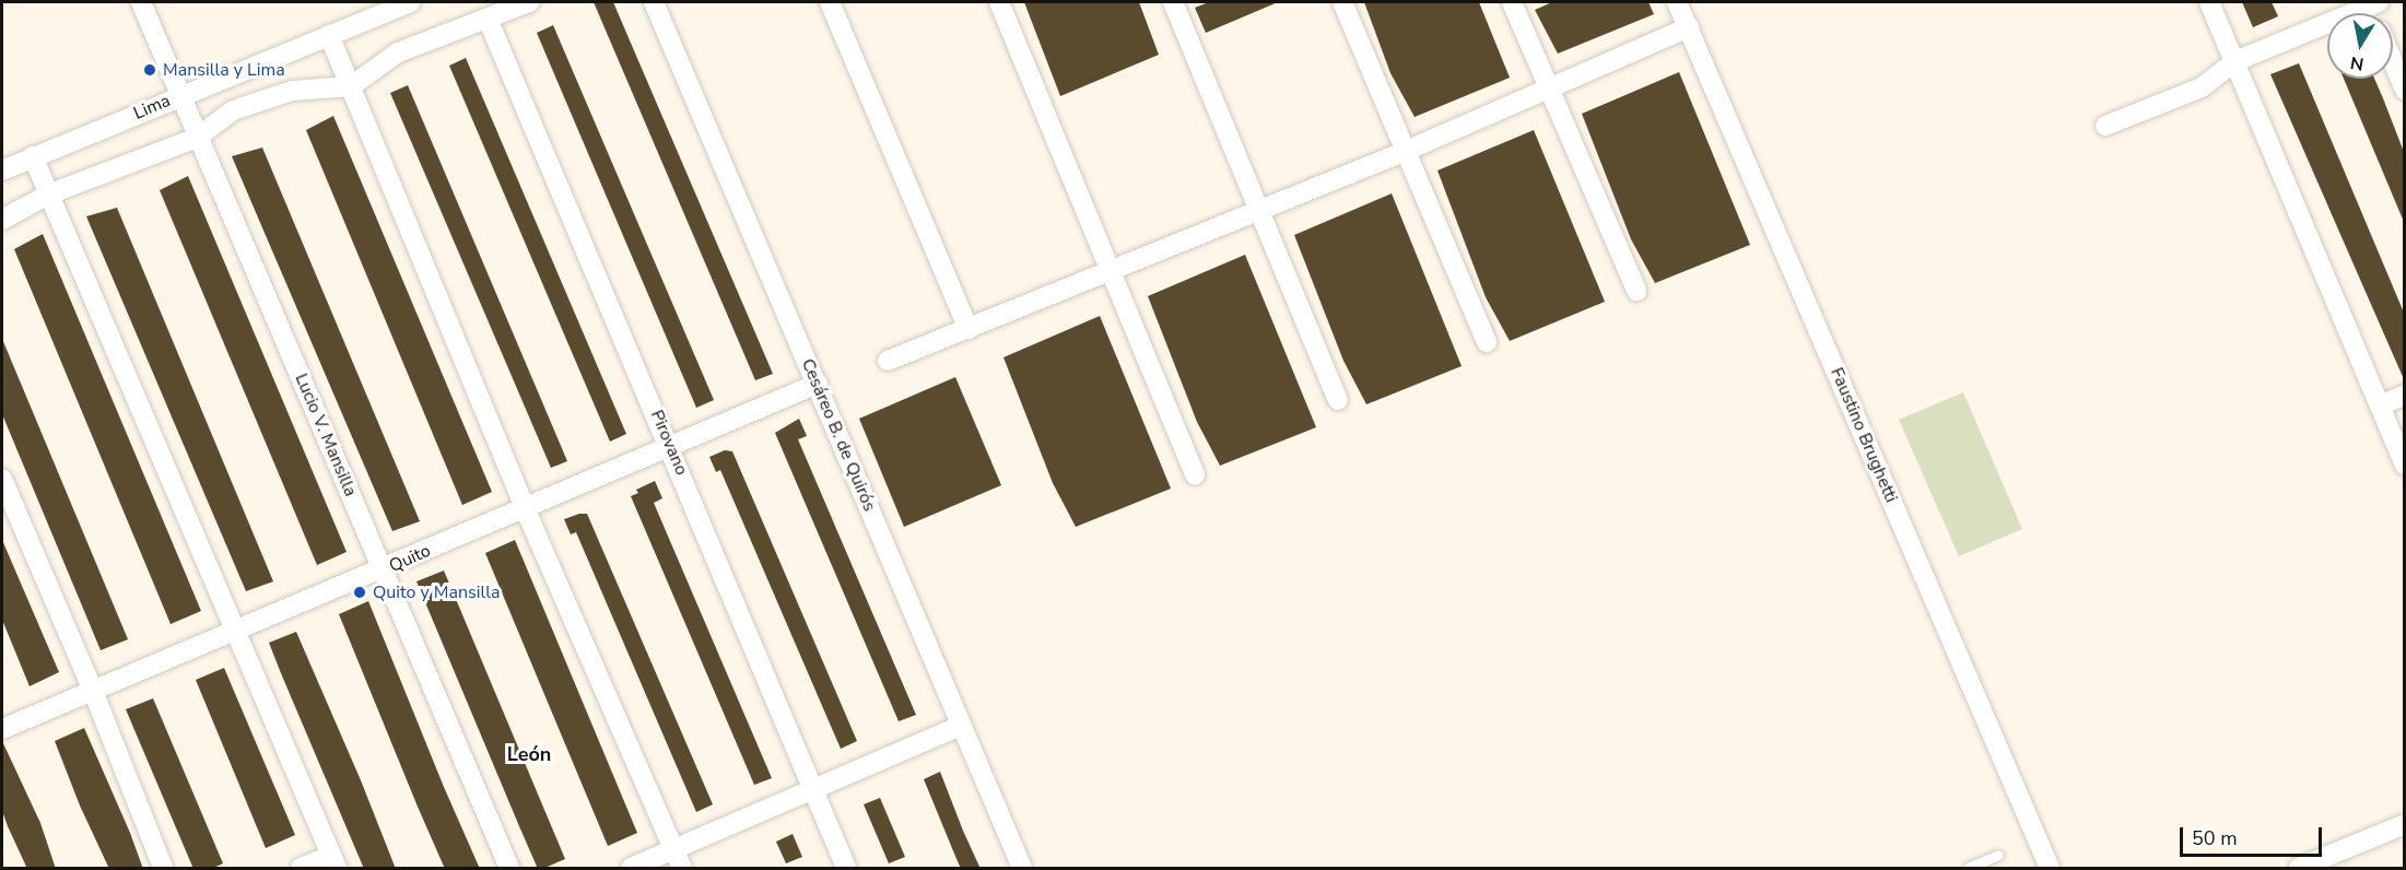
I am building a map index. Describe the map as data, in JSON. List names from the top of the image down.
{
  "streets": {
    "street": [
      "Lima",
      "Lucio V. Mansilla",
      "Cesáreo B. de Quirós",
      "Faustino Brughetti",
      "Pirovano",
      "Quito"
    ]
  },
  "crossings": [
    ["Lima", "Lucio V. Mansilla"],
    ["Lucio V. Mansilla", "Quito"],
    ["Cesáreo B. de Quirós", "Quito"],
    ["Pirovano", "Quito"]
  ],
  "districts": ["León"],
  "places": ["Mansilla y Lima", "Quito y Mansilla"],
  "scale_bar": "50 m",
  "north": "bottom"
}
